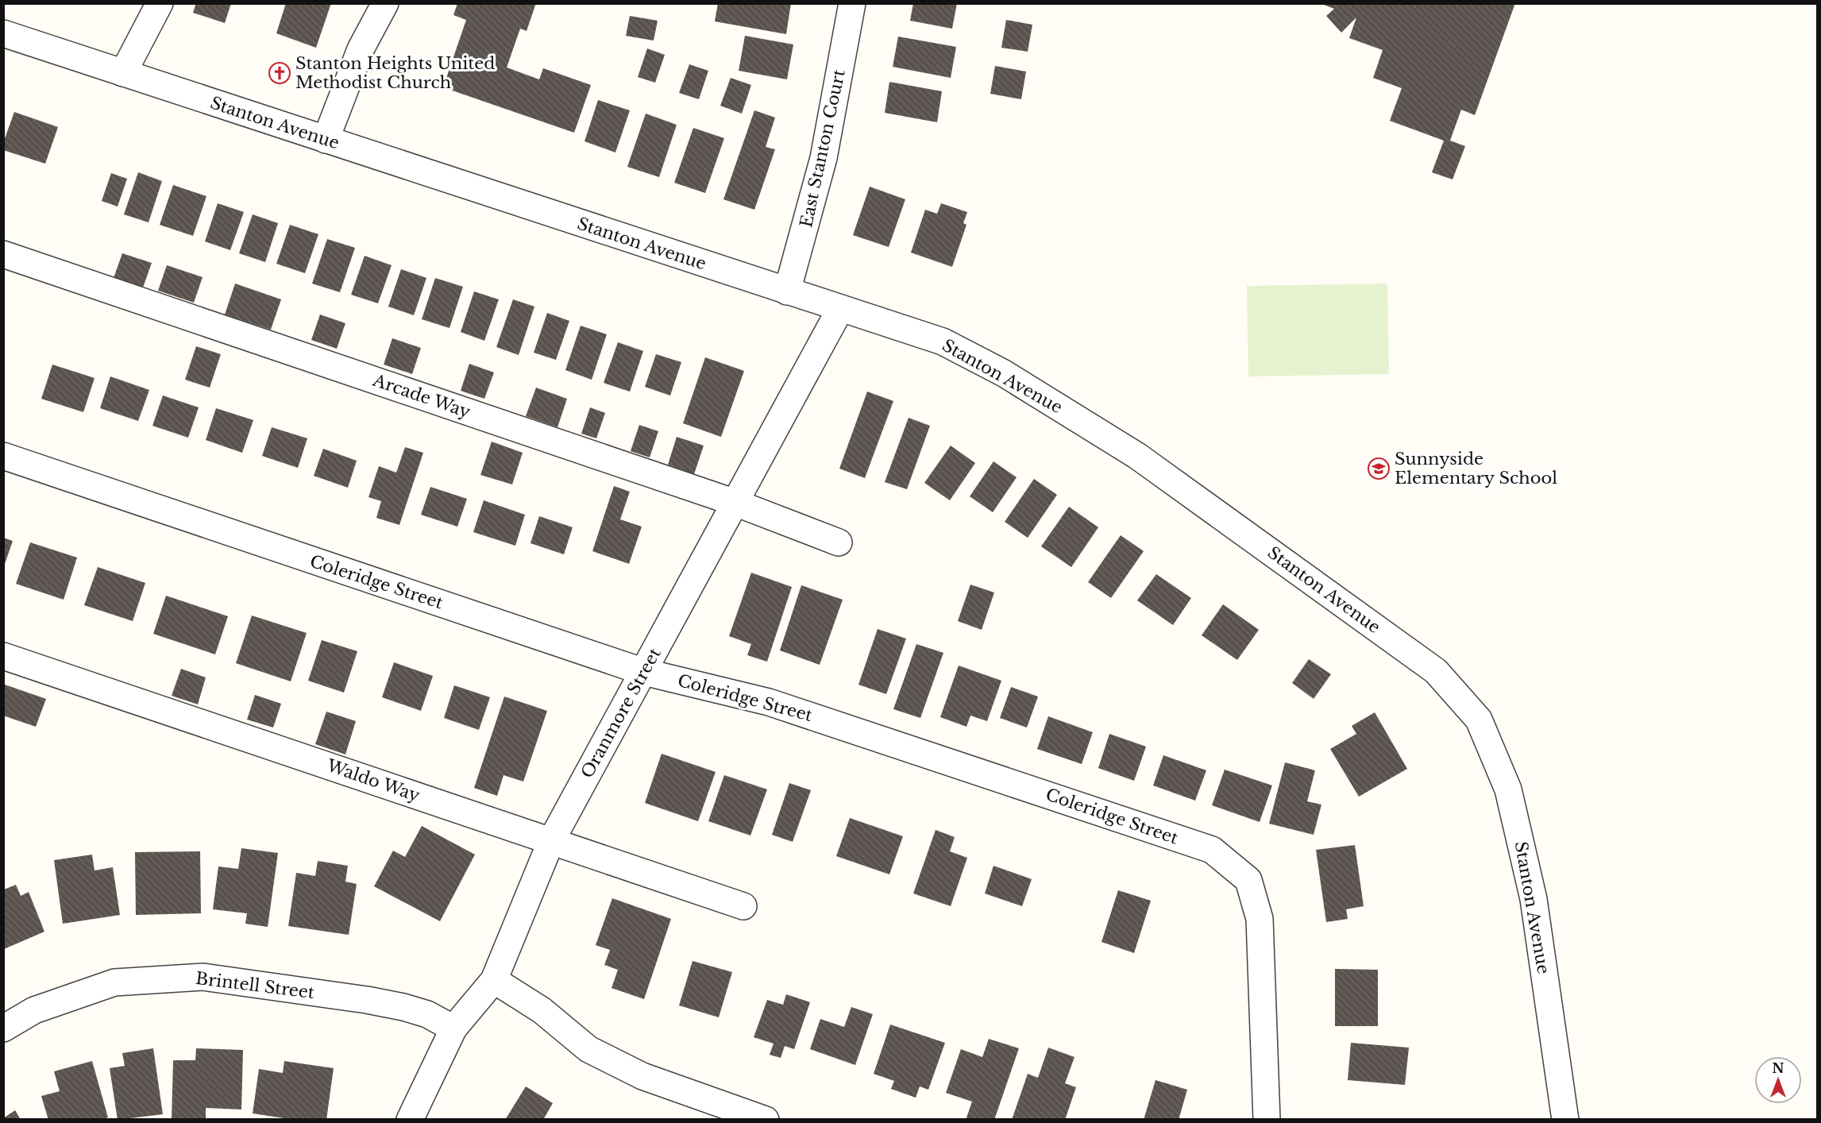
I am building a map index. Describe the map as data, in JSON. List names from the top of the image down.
{
  "streets": {
    "street": [
      "Stanton Avenue",
      "East Stanton Court",
      "Arcade Way",
      "Coleridge Street",
      "Oranmore Street",
      "Waldo Way",
      "Brintell Street"
    ]
  },
  "crossings": [
    ["Stanton Avenue", "East Stanton Court"],
    ["Stanton Avenue", "Oranmore Street"],
    ["Arcade Way", "Oranmore Street"],
    ["Coleridge Street", "Oranmore Street"],
    ["Oranmore Street", "Waldo Way"],
    ["Oranmore Street", "Brintell Street"]
  ],
  "places": {
    "church": ["Stanton Heights United Methodist Church"],
    "school or university": ["Sunnyside Elementary School"]
  },
  "north": "top"
}
